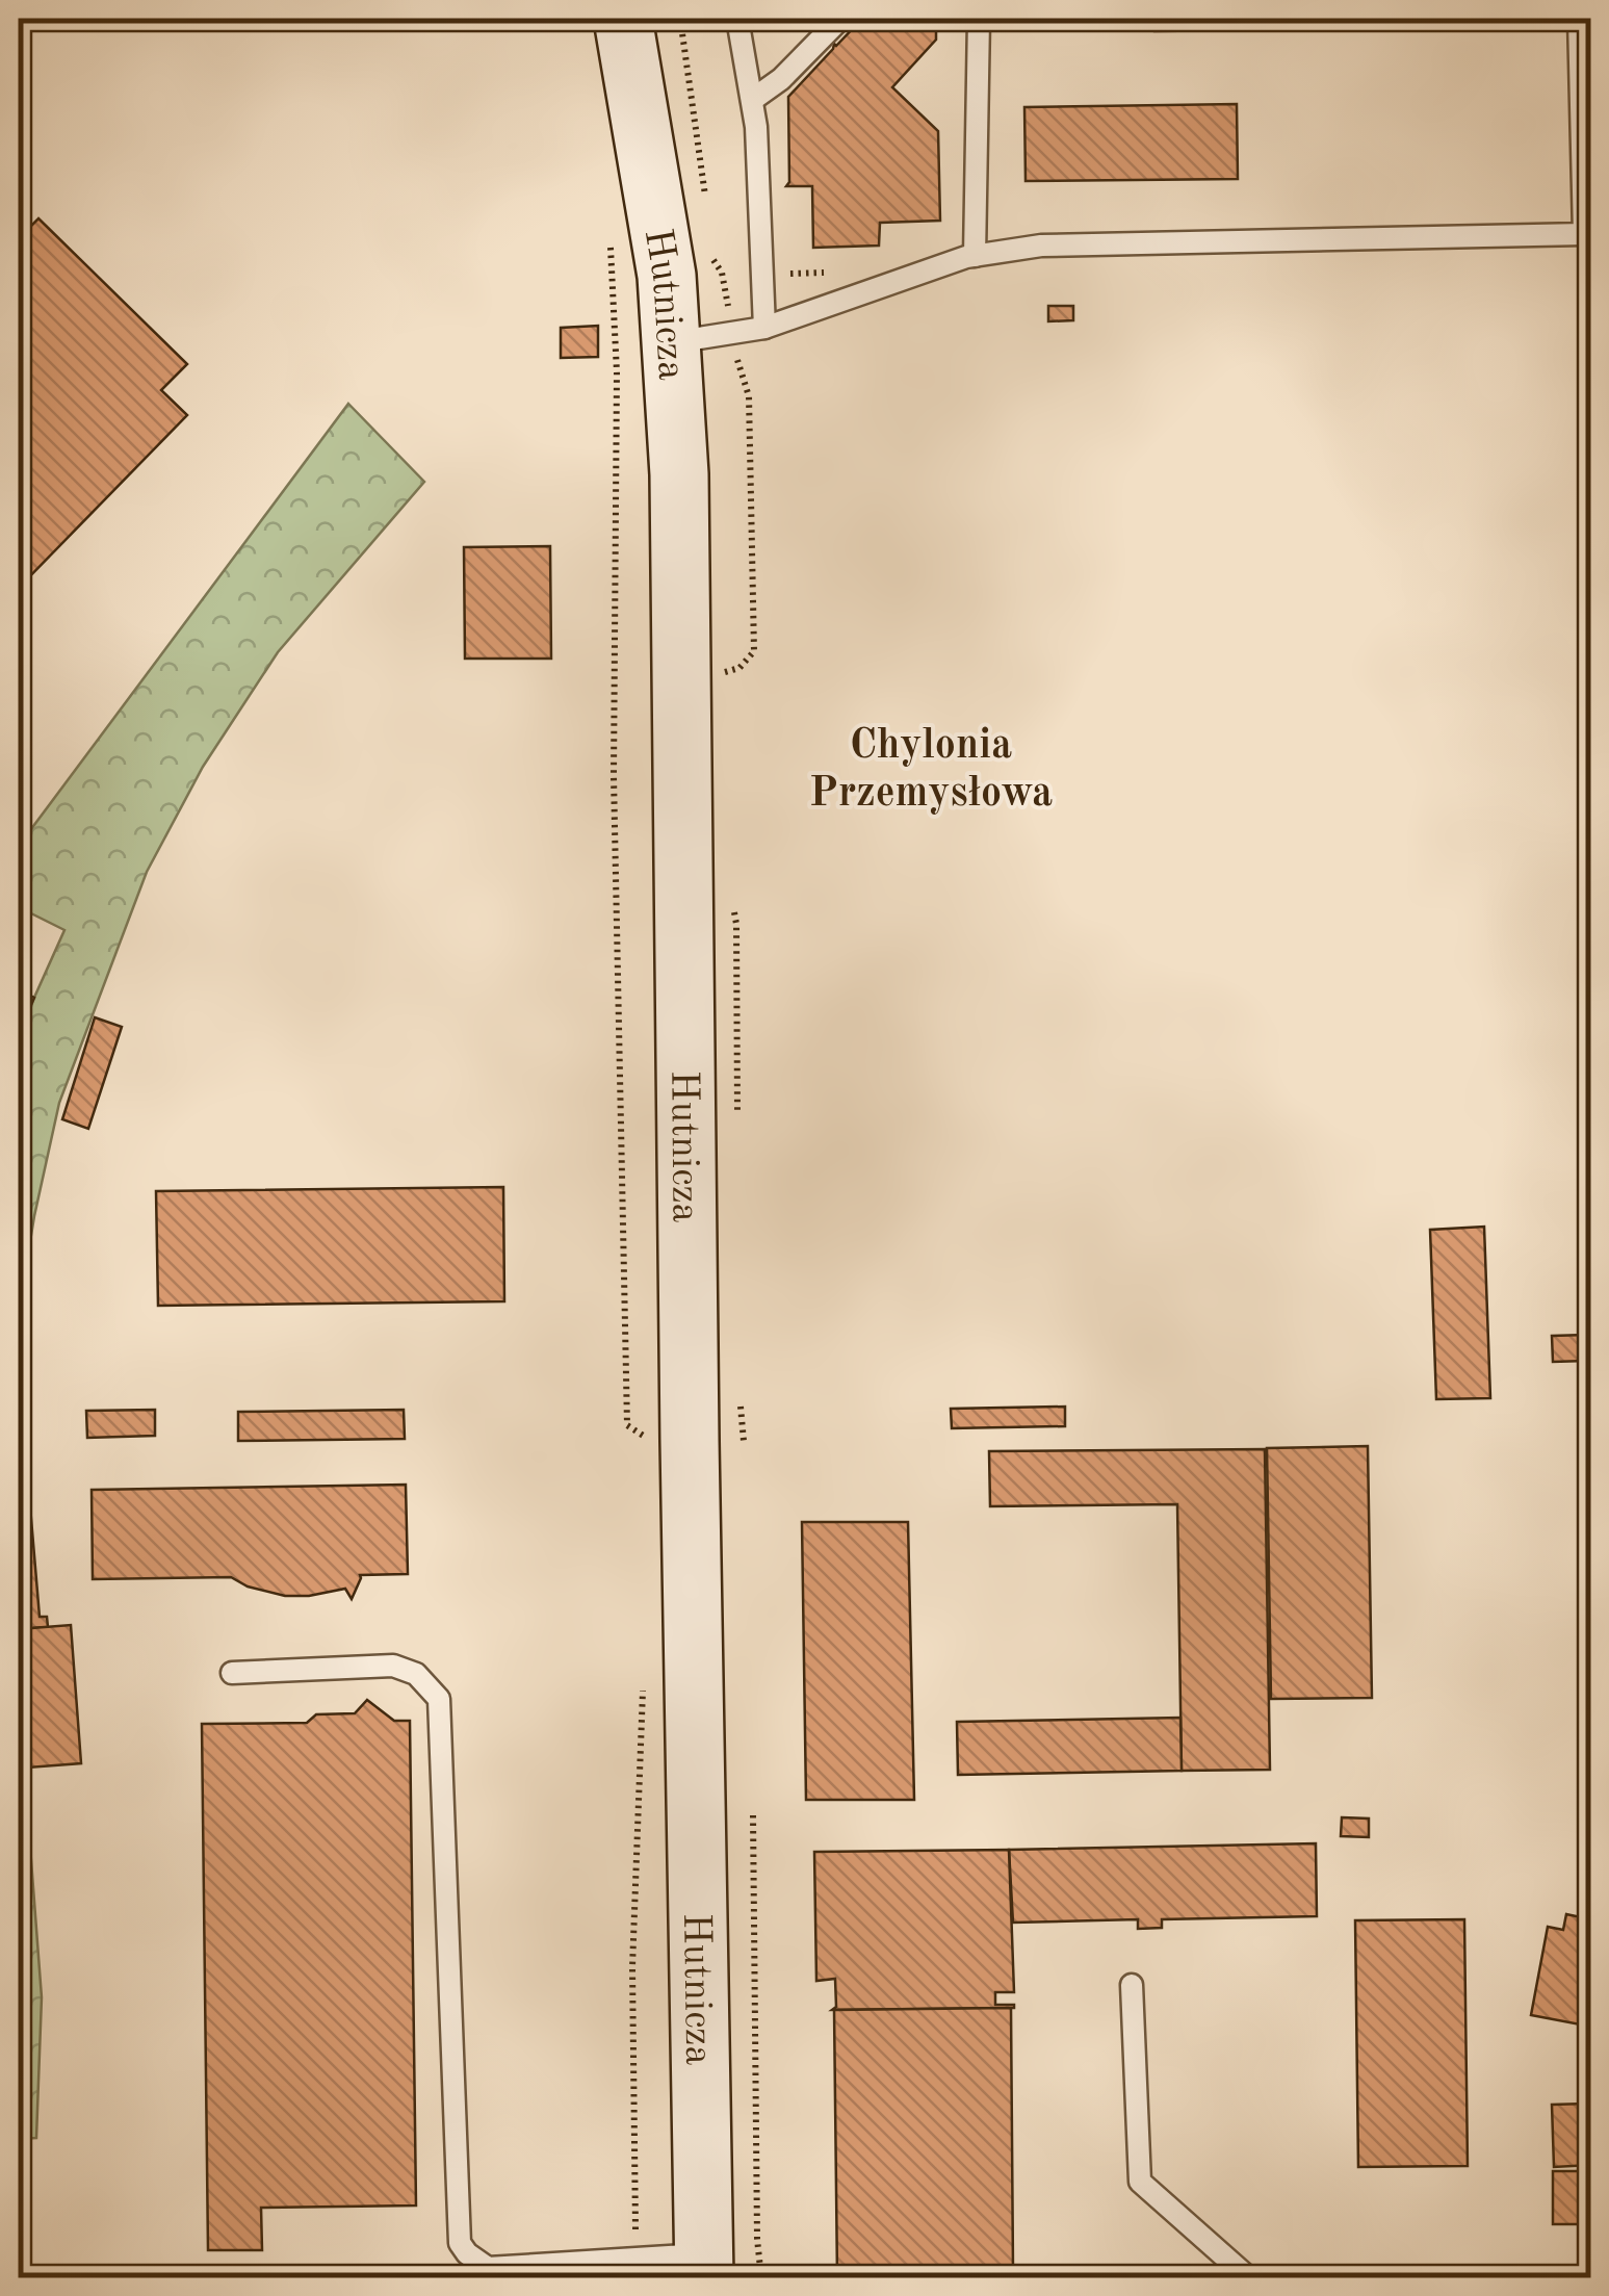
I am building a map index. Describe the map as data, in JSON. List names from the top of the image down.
{
  "streets": {
    "main road": ["Hutnicza"]
  },
  "districts": ["Chylonia Przemysłowa"]
}
